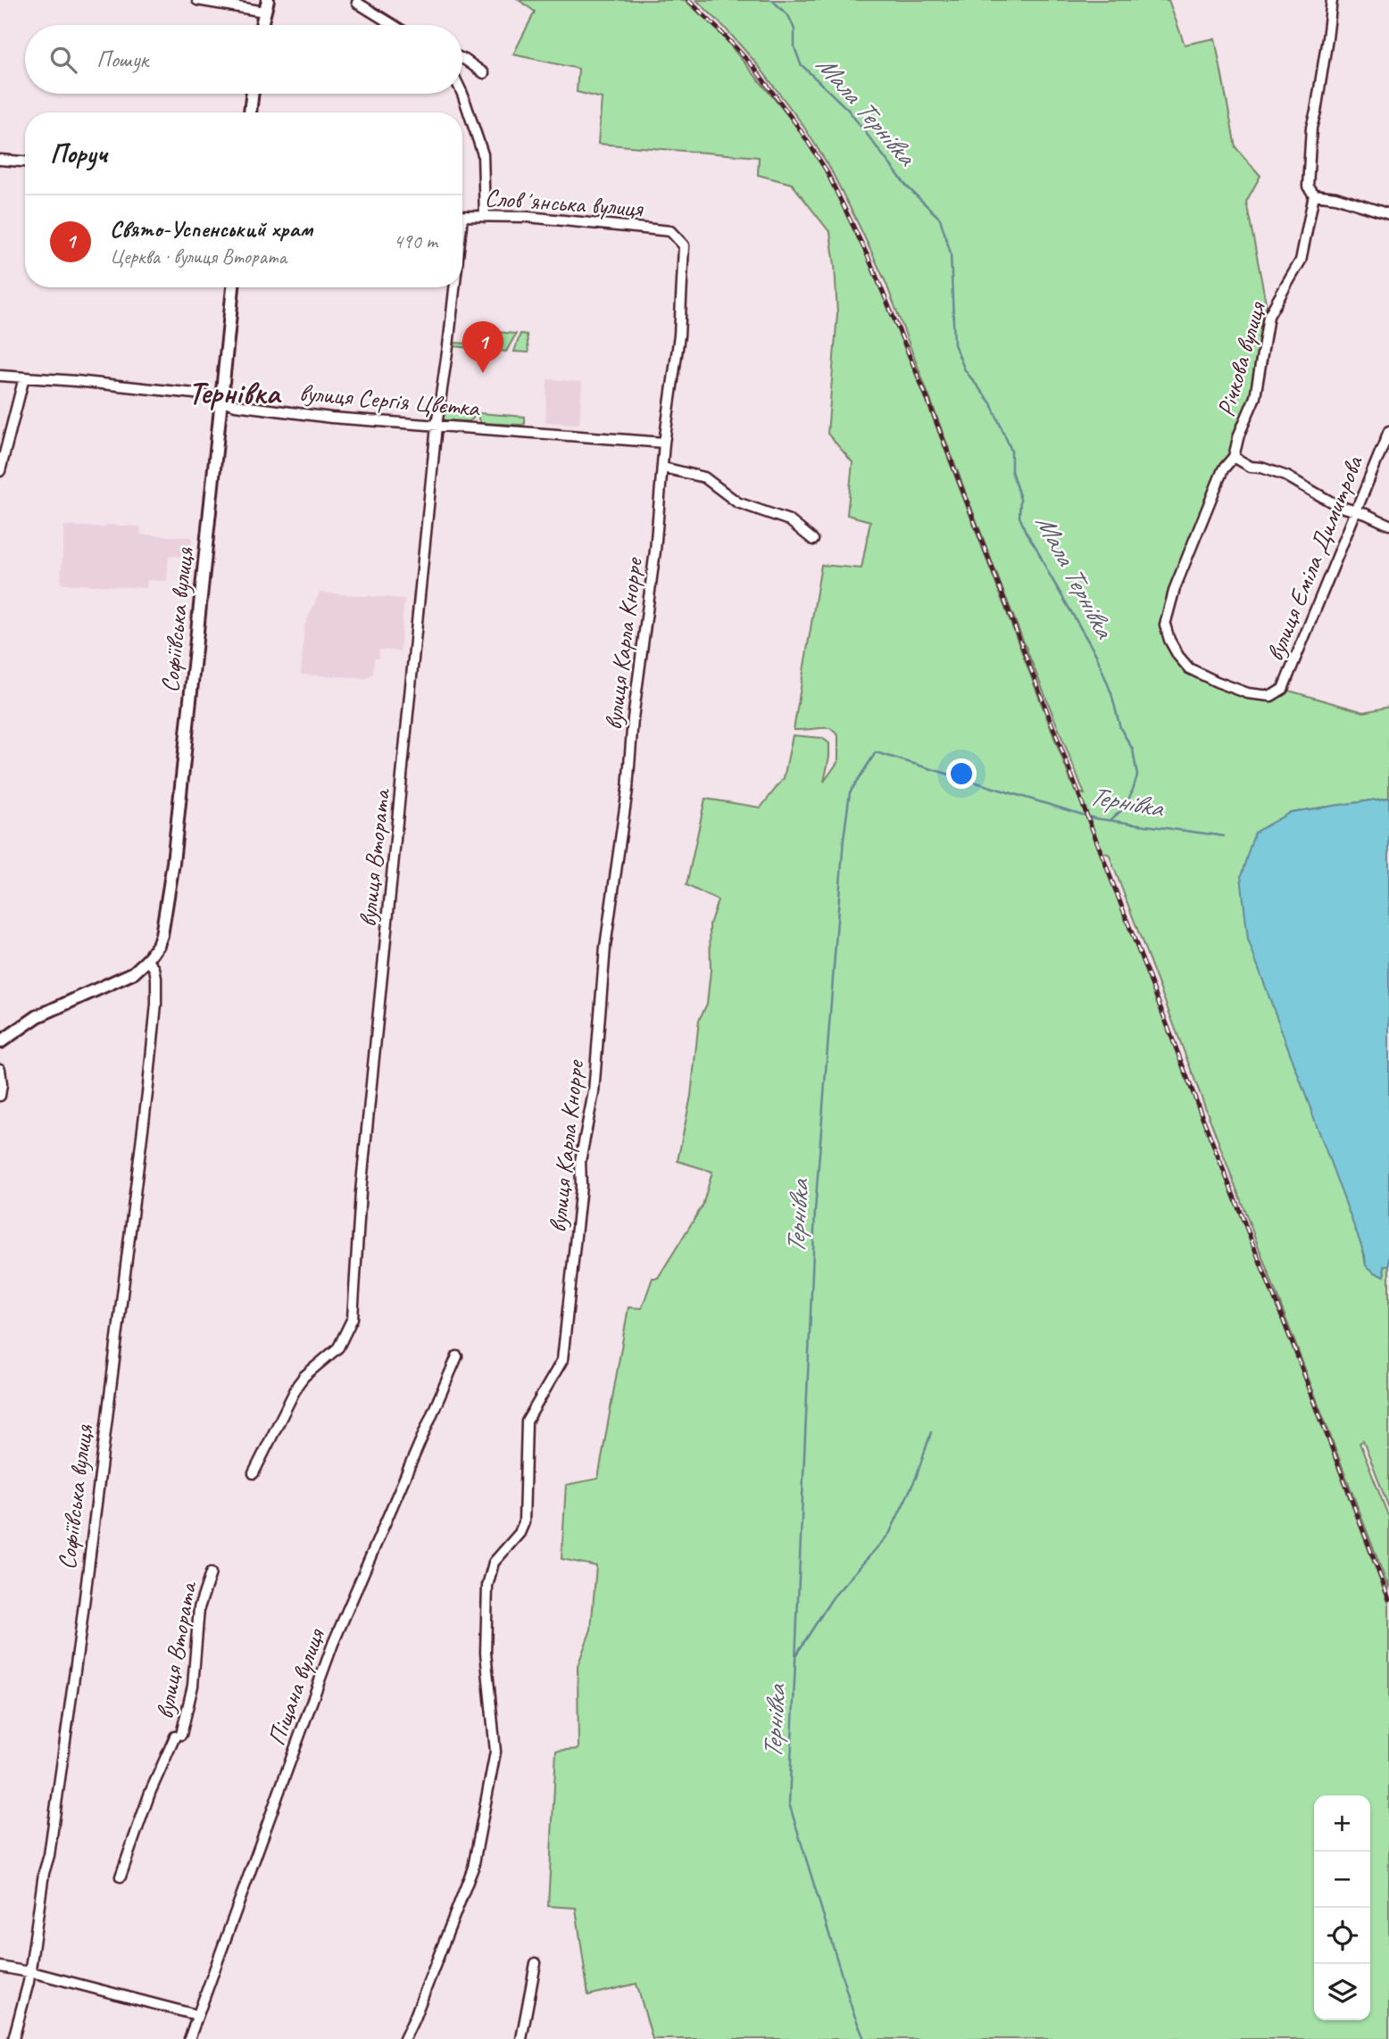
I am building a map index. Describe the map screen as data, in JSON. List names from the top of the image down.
{
  "streets": {
    "main road": ["Софіївська вулиця"],
    "street": [
      "Словʼянська вулиця",
      "Річкова вулиця",
      "вулиця Сергія Цвєтка",
      "вулиця Еміла Димитрова",
      "вулиця Карла Кнорре",
      "вулиця Втората",
      "Піщана вулиця"
    ]
  },
  "crossings": [
    ["Словʼянська вулиця", "вулиця Карла Кнорре"],
    ["Річкова вулиця", "вулиця Еміла Димитрова"],
    ["вулиця Сергія Цвєтка", "Софіївська вулиця"],
    ["вулиця Сергія Цвєтка", "вулиця Карла Кнорре"],
    ["вулиця Сергія Цвєтка", "вулиця Втората"]
  ],
  "districts": ["Тернівка"],
  "water": ["Мала Тернівка", "Тернівка"],
  "page": {
    "search": "Пошук",
    "heading": "Поруч",
    "list": [
      {
        "mark": "1",
        "name": "Свято-Успенський храм",
        "note": "Церква · вулиця Втората",
        "value": "490 m"
      }
    ],
    "pins": "1",
    "map_buttons": ["+", "−"]
  }
}
